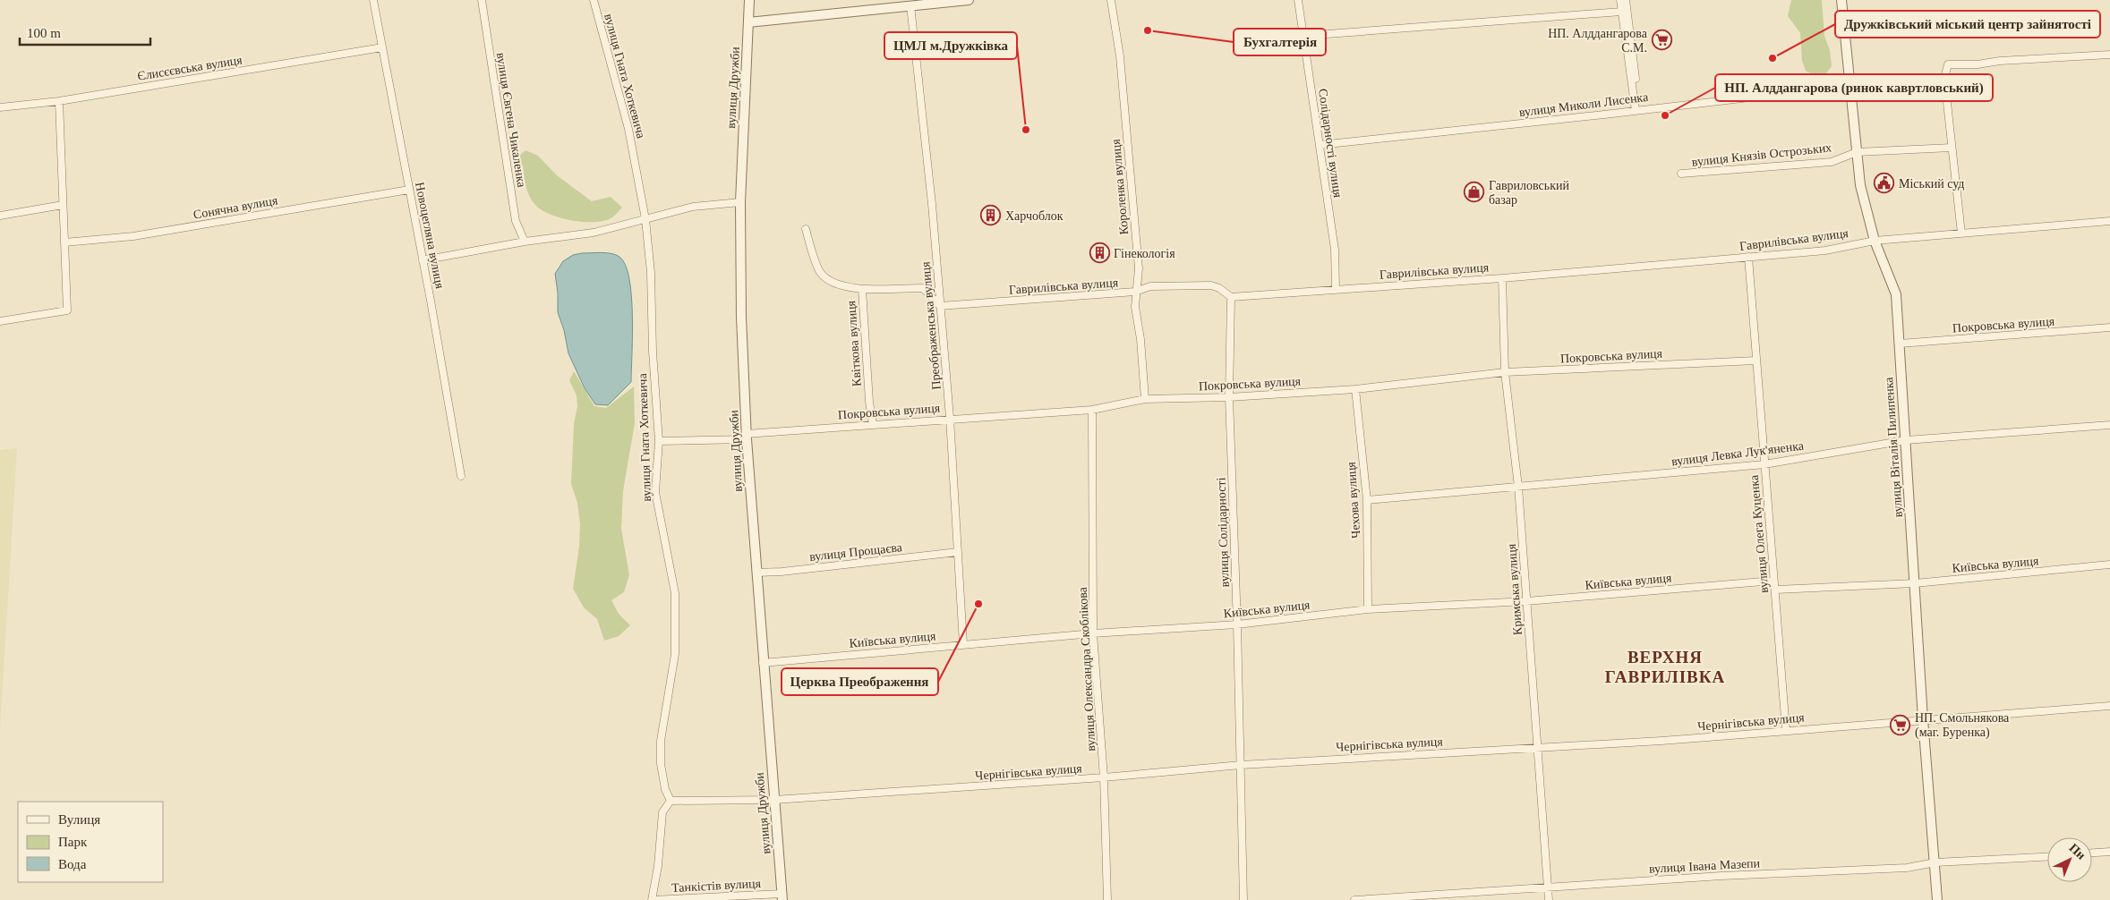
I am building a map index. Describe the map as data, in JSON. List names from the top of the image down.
{
  "streets": {
    "street": [
      "Єлисєєвська вулиця",
      "вулиця Гната Хоткевича",
      "вулиця Дружби",
      "вулиця Миколи Лисенка",
      "вулиця Євгена Чикаленка",
      "Солідарності вулиця",
      "вулиця Князів Острозьких",
      "Короленка вулиця",
      "Сонячна вулиця",
      "Новоцегляна вулиця",
      "Гаврилівська вулиця",
      "Покровська вулиця",
      "Преображенська вулиця",
      "Квіткова вулиця",
      "вулиця Віталія Пилипенка",
      "вулиця Левка Лук'яненка",
      "Чехова вулиця",
      "вулиця Солідарності",
      "вулиця Олега Куценка",
      "вулиця Прощаєва",
      "Київська вулиця",
      "Кримська вулиця",
      "вулиця Олександра Скоблікова",
      "Чернігівська вулиця",
      "вулиця Івана Мазепи",
      "Танкістів вулиця"
    ]
  },
  "crossings": [
    ["Єлисєєвська вулиця", "Новоцегляна вулиця"],
    ["вулиця Гната Хоткевича", "Покровська вулиця"],
    ["вулиця Гната Хоткевича", "Чернігівська вулиця"],
    ["вулиця Дружби", "Покровська вулиця"],
    ["вулиця Дружби", "вулиця Прощаєва"],
    ["вулиця Дружби", "Київська вулиця"],
    ["вулиця Дружби", "Чернігівська вулиця"],
    ["вулиця Дружби", "Танкістів вулиця"],
    ["вулиця Миколи Лисенка", "Солідарності вулиця"],
    ["вулиця Миколи Лисенка", "вулиця Віталія Пилипенка"],
    ["Солідарності вулиця", "Гаврилівська вулиця"],
    ["вулиця Князів Острозьких", "вулиця Віталія Пилипенка"],
    ["Короленка вулиця", "Гаврилівська вулиця"],
    ["Короленка вулиця", "Покровська вулиця"],
    ["Сонячна вулиця", "Новоцегляна вулиця"],
    ["Гаврилівська вулиця", "Преображенська вулиця"],
    ["Гаврилівська вулиця", "вулиця Віталія Пилипенка"],
    ["Гаврилівська вулиця", "вулиця Солідарності"],
    ["Гаврилівська вулиця", "вулиця Олега Куценка"],
    ["Гаврилівська вулиця", "Кримська вулиця"],
    ["Покровська вулиця", "Преображенська вулиця"],
    ["Покровська вулиця", "Квіткова вулиця"],
    ["Покровська вулиця", "вулиця Віталія Пилипенка"],
    ["Покровська вулиця", "Чехова вулиця"],
    ["Покровська вулиця", "вулиця Солідарності"],
    ["Покровська вулиця", "вулиця Олега Куценка"],
    ["Покровська вулиця", "Кримська вулиця"],
    ["Покровська вулиця", "вулиця Олександра Скоблікова"],
    ["Преображенська вулиця", "вулиця Прощаєва"],
    ["Преображенська вулиця", "Київська вулиця"],
    ["вулиця Віталія Пилипенка", "вулиця Левка Лук'яненка"],
    ["вулиця Віталія Пилипенка", "Київська вулиця"],
    ["вулиця Віталія Пилипенка", "Чернігівська вулиця"],
    ["вулиця Віталія Пилипенка", "вулиця Івана Мазепи"],
    ["вулиця Левка Лук'яненка", "Чехова вулиця"],
    ["вулиця Левка Лук'яненка", "вулиця Олега Куценка"],
    ["вулиця Левка Лук'яненка", "Кримська вулиця"],
    ["Чехова вулиця", "Київська вулиця"],
    ["вулиця Солідарності", "Київська вулиця"],
    ["вулиця Солідарності", "Чернігівська вулиця"],
    ["вулиця Олега Куценка", "Київська вулиця"],
    ["вулиця Олега Куценка", "Чернігівська вулиця"],
    ["Київська вулиця", "Кримська вулиця"],
    ["Київська вулиця", "вулиця Олександра Скоблікова"],
    ["Кримська вулиця", "Чернігівська вулиця"],
    ["Кримська вулиця", "вулиця Івана Мазепи"],
    ["вулиця Олександра Скоблікова", "Чернігівська вулиця"]
  ],
  "districts": ["ВЕРХНЯ ГАВРИЛІВКА"],
  "places": {
    "other": [
      "Бухгалтерія",
      "Дружківський міський центр зайнятості",
      "НП. Алддангарова (ринок кавртловський)",
      "ЦМЛ м.Дружківка",
      "Церква Преображення"
    ],
    "supermarket": ["НП. Алддангарова С.М.", "НП. Смольнякова (маг. Буренка)"],
    "public building": ["Міський суд"],
    "shop": ["Гавриловський базар"],
    "building": ["Харчоблок", "Гінекологія"]
  },
  "legend": ["Вулиця", "Парк", "Вода"],
  "scale_bar": "100 m",
  "north": "top right"
}
